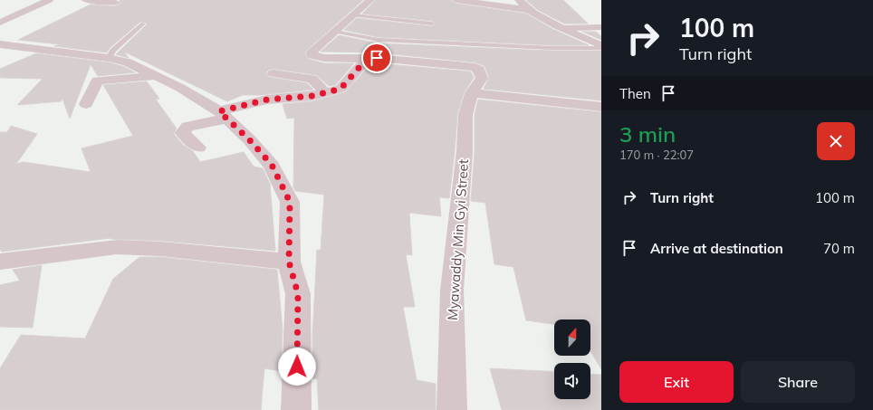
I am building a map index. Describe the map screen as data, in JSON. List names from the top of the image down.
{
  "streets": {
    "street": ["Myawaddy Min Gyi Street"]
  },
  "north": "top",
  "page": {
    "turn": ["100 m", "Turn right"],
    "then": "Then",
    "heading": ["3 min", "170 m · 22:07"],
    "list": [
      {
        "name": "Turn right",
        "value": "100 m"
      },
      {
        "name": "Arrive at destination",
        "value": "70 m"
      }
    ],
    "buttons": ["Exit", "Share"]
  }
}
